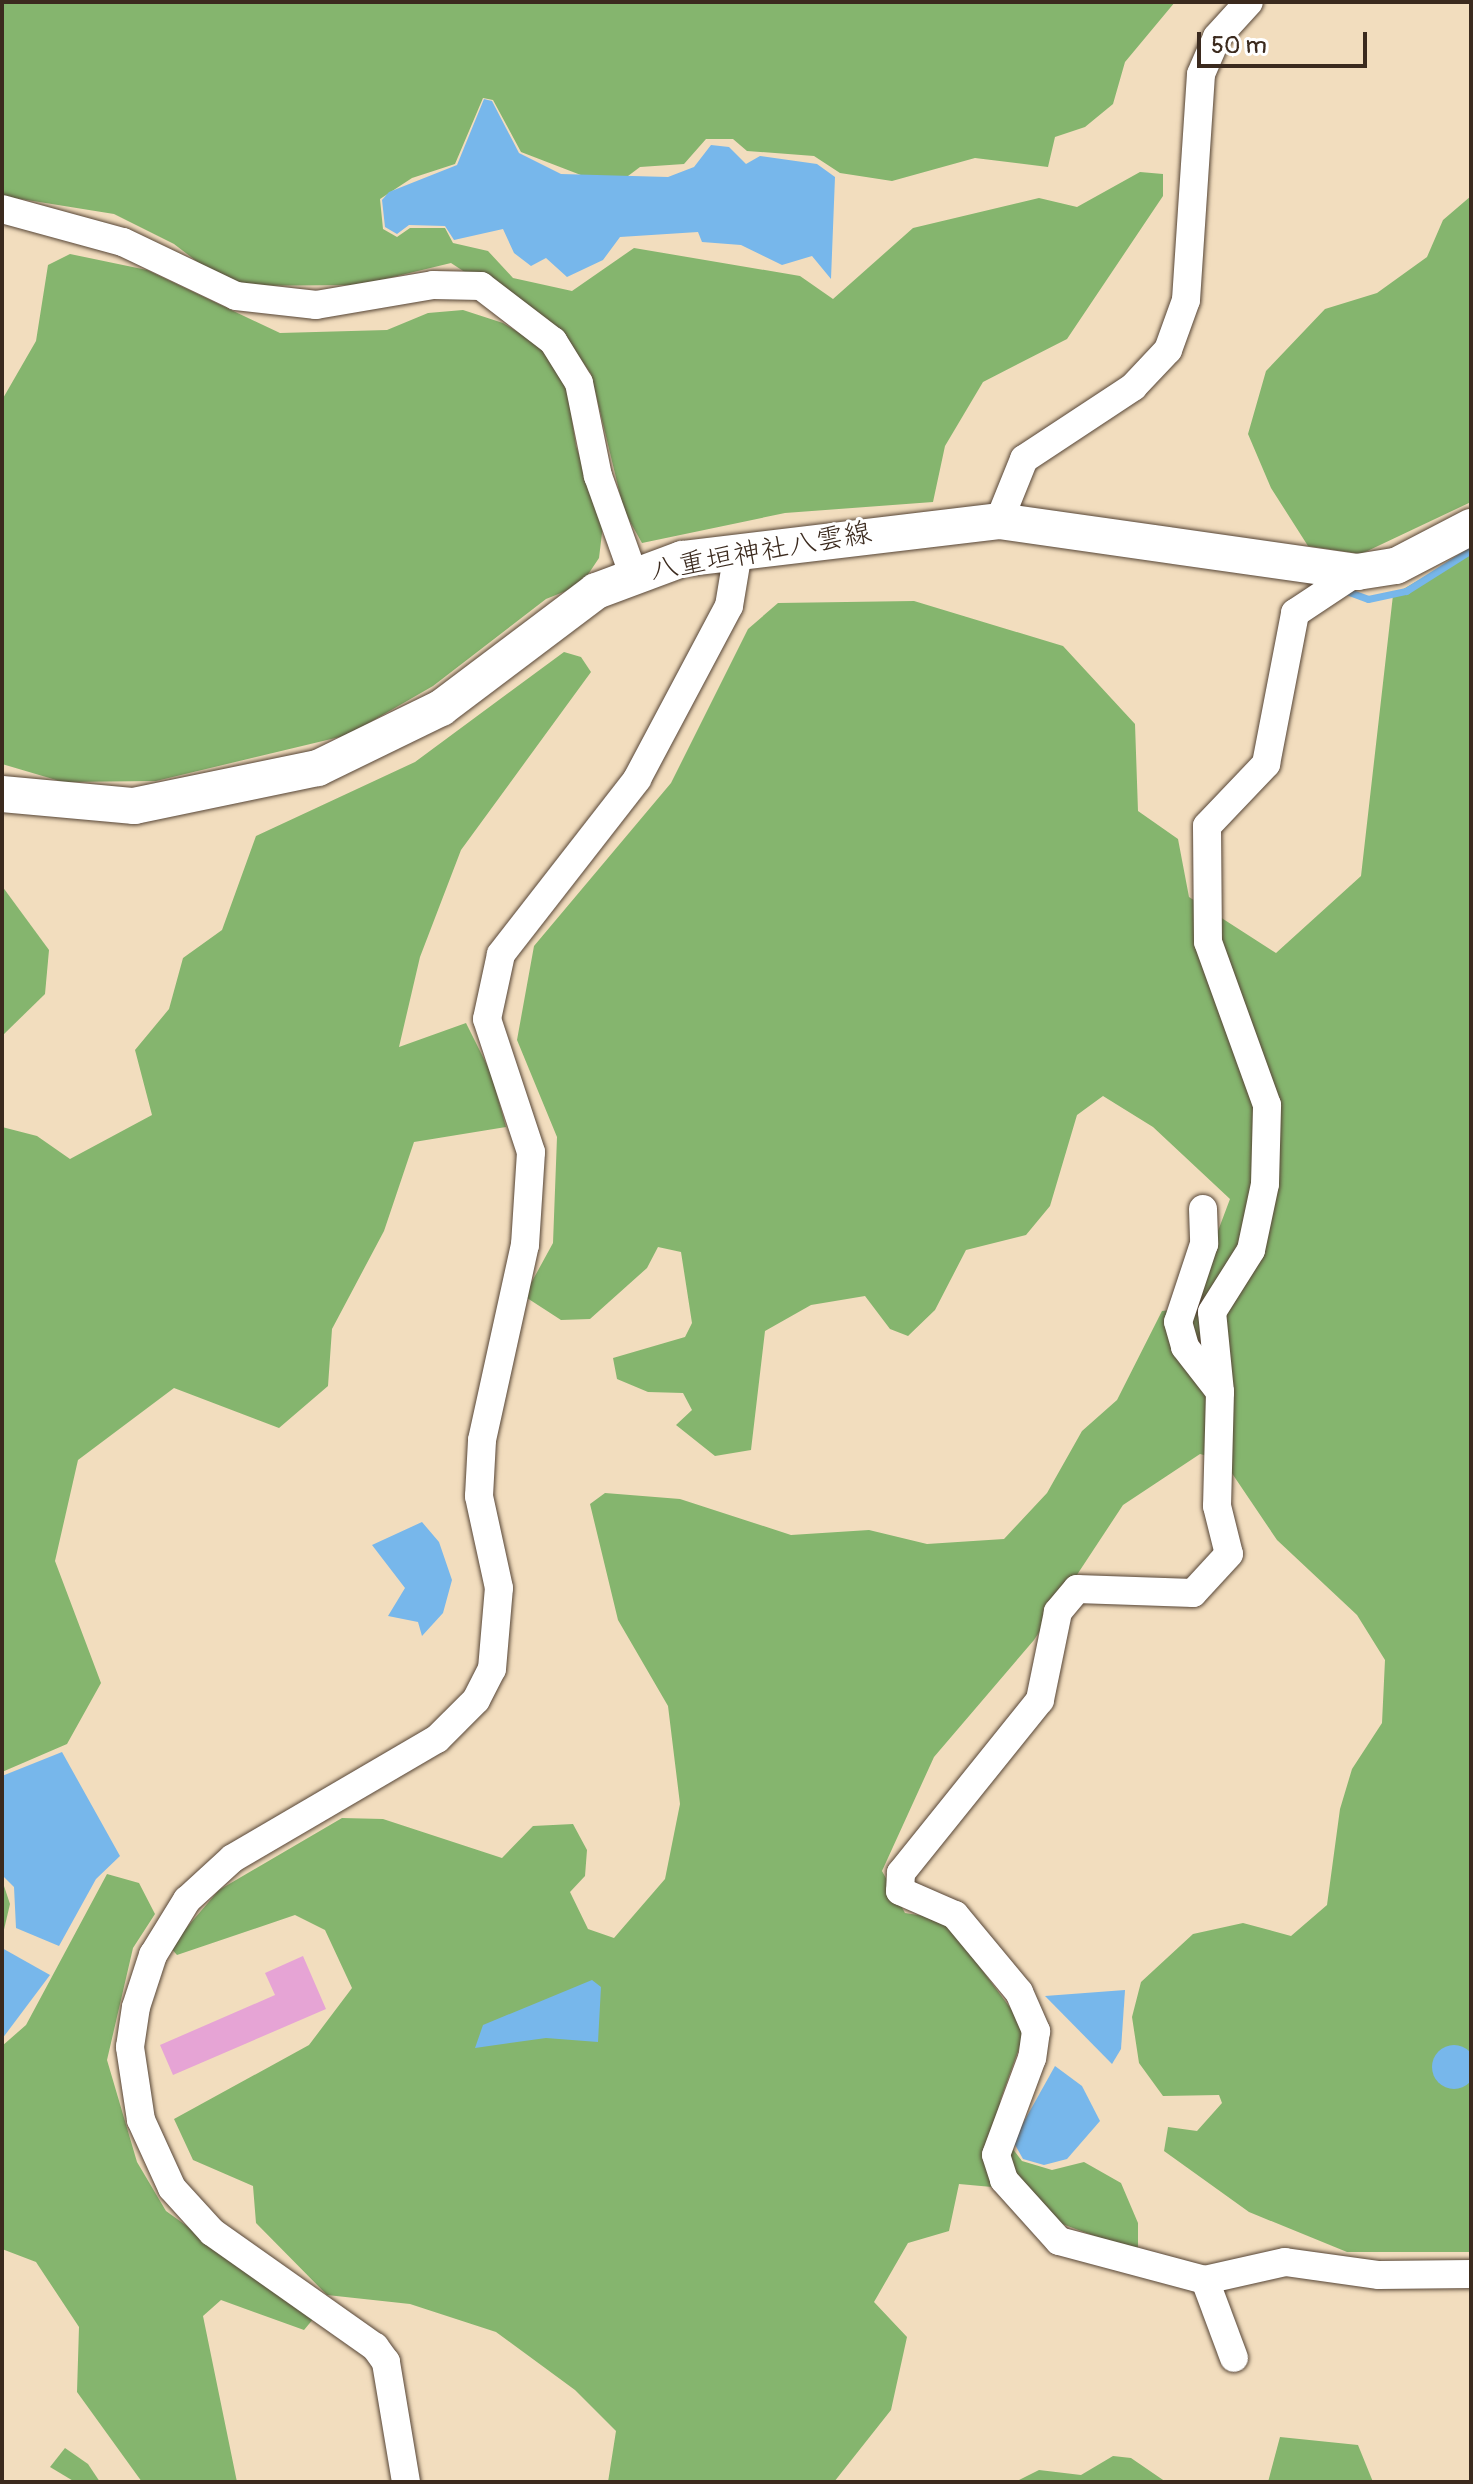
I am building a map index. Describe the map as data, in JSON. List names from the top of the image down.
{
  "streets": {
    "main road": ["八重垣神社八雲線"]
  },
  "scale_bar": "50 m"
}
